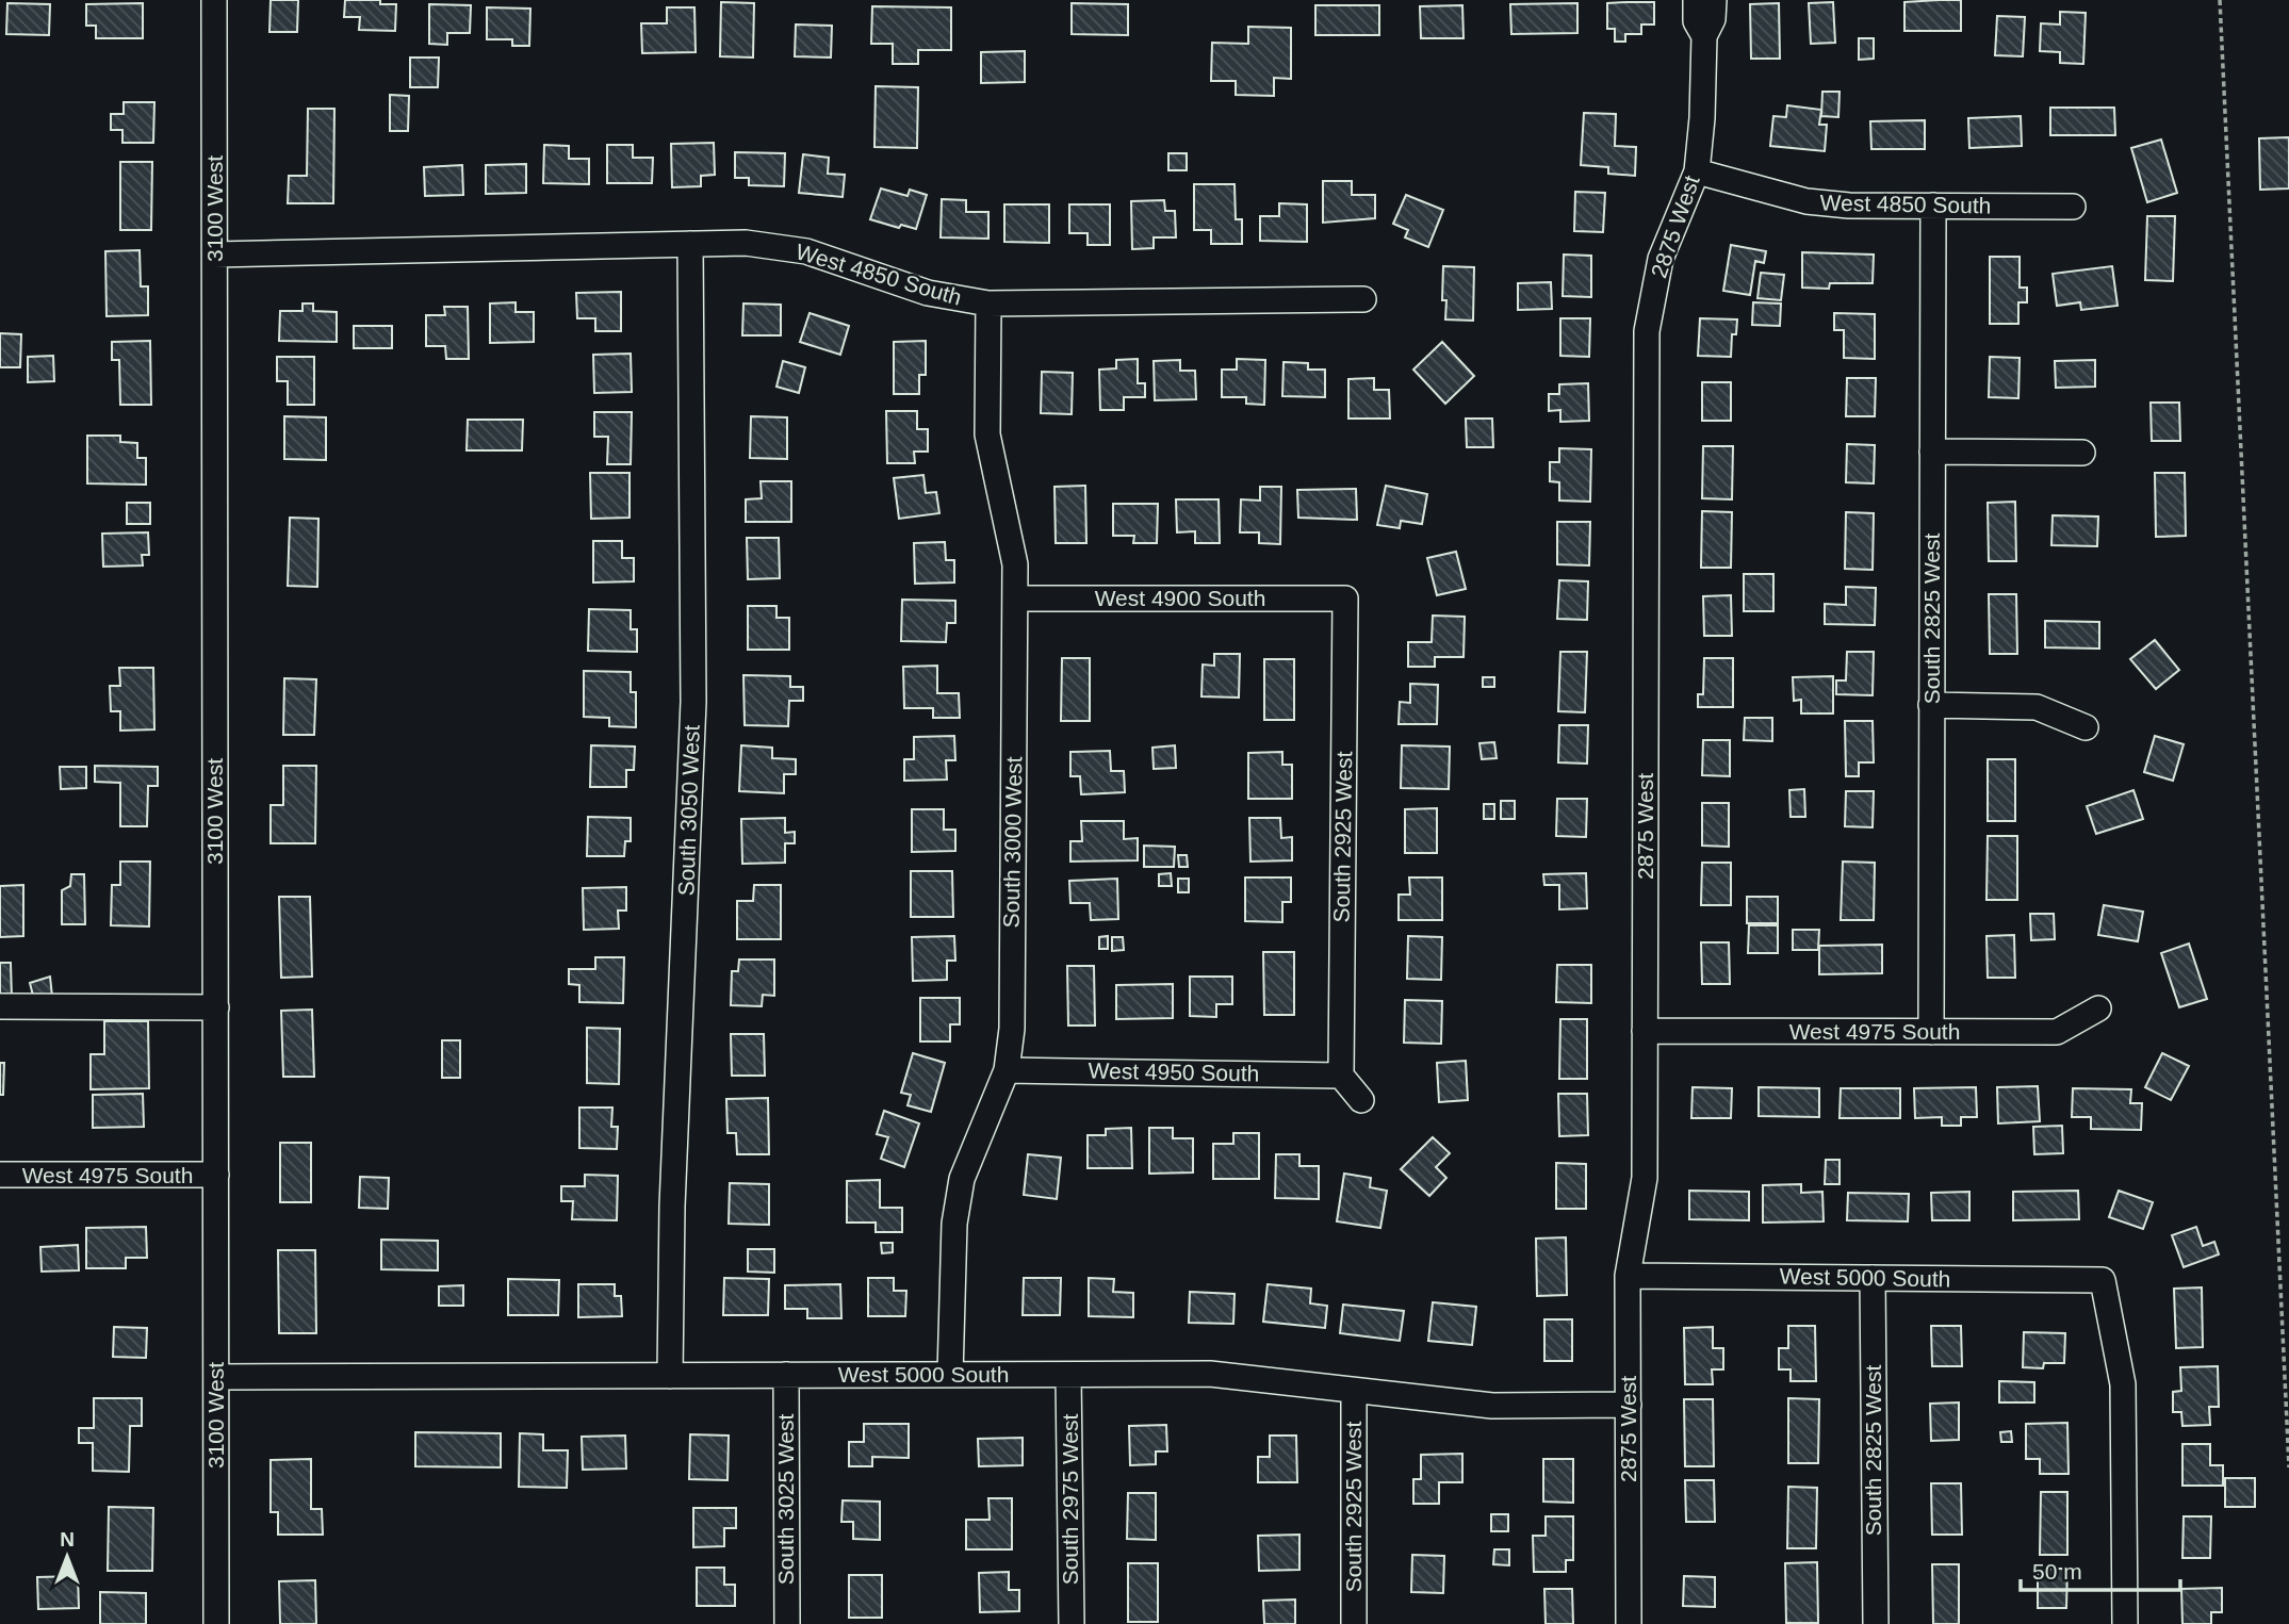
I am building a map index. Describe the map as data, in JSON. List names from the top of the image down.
{
  "streets": {
    "street": [
      "West 4850 South",
      "3100 West",
      "2875 West",
      "West 4900 South",
      "South 2825 West",
      "South 3050 West",
      "South 2925 West",
      "South 3000 West",
      "West 4975 South",
      "West 4950 South",
      "West 5000 South",
      "South 3025 West",
      "South 2975 West"
    ]
  },
  "crossings": [
    ["West 4850 South", "3100 West"],
    ["West 4850 South", "2875 West"],
    ["West 4850 South", "South 2825 West"],
    ["West 4850 South", "South 3050 West"],
    ["West 4850 South", "South 3000 West"],
    ["3100 West", "West 4975 South"],
    ["3100 West", "West 5000 South"],
    ["2875 West", "West 4975 South"],
    ["2875 West", "West 5000 South"],
    ["West 4900 South", "South 2925 West"],
    ["West 4900 South", "South 3000 West"],
    ["South 2825 West", "West 4975 South"],
    ["South 2825 West", "West 5000 South"],
    ["South 3050 West", "West 5000 South"],
    ["South 2925 West", "West 4950 South"],
    ["South 2925 West", "West 5000 South"],
    ["South 3000 West", "West 4950 South"],
    ["South 3000 West", "West 5000 South"],
    ["West 5000 South", "South 3025 West"],
    ["West 5000 South", "South 2975 West"]
  ],
  "scale_bar": "50 m",
  "north": "top"
}
